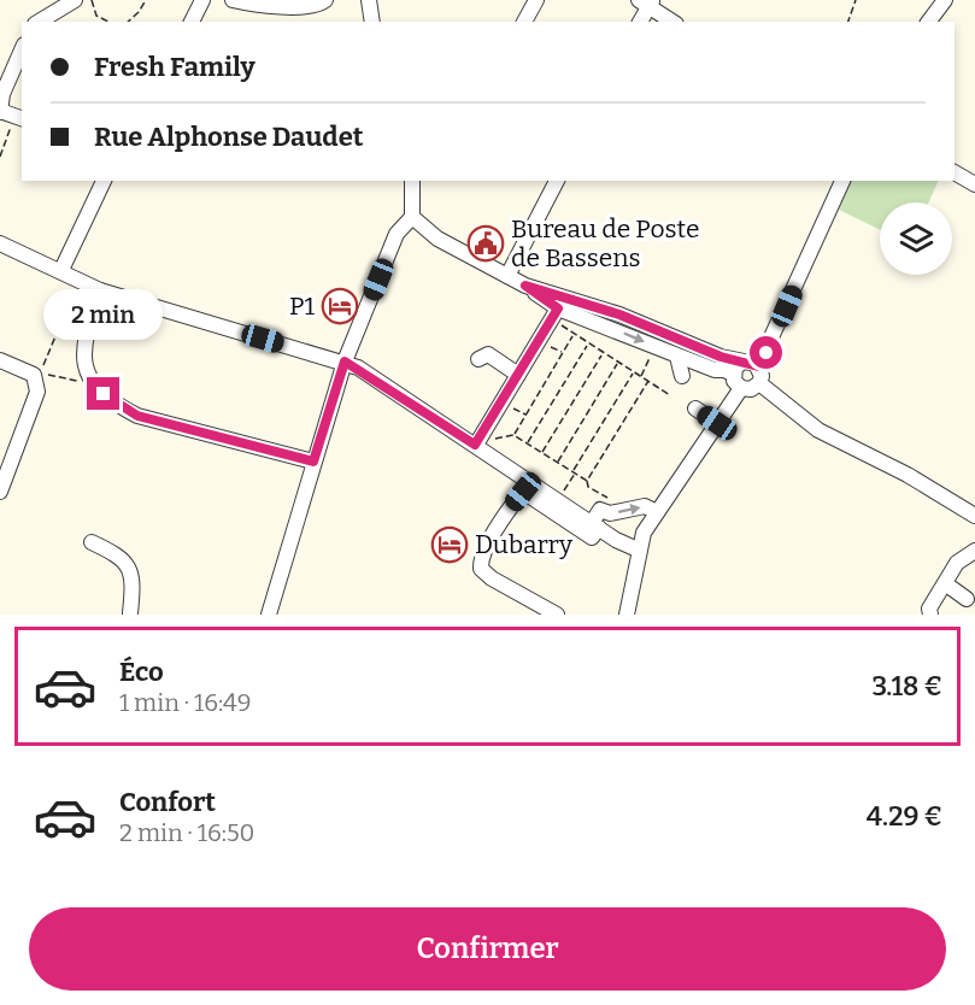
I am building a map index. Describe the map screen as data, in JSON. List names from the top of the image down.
{
  "places": {
    "public building": ["Bureau de Poste de Bassens"],
    "hotel": ["P1", "Dubarry"]
  },
  "page": {
    "banner": ["Fresh Family", "Rue Alphonse Daudet"],
    "bubble": "2 min",
    "list": [
      {
        "name": "Éco",
        "note": "1 min · 16:49",
        "value": "3.18 €"
      },
      {
        "name": "Confort",
        "note": "2 min · 16:50",
        "value": "4.29 €"
      }
    ],
    "buttons": "Confirmer"
  }
}
